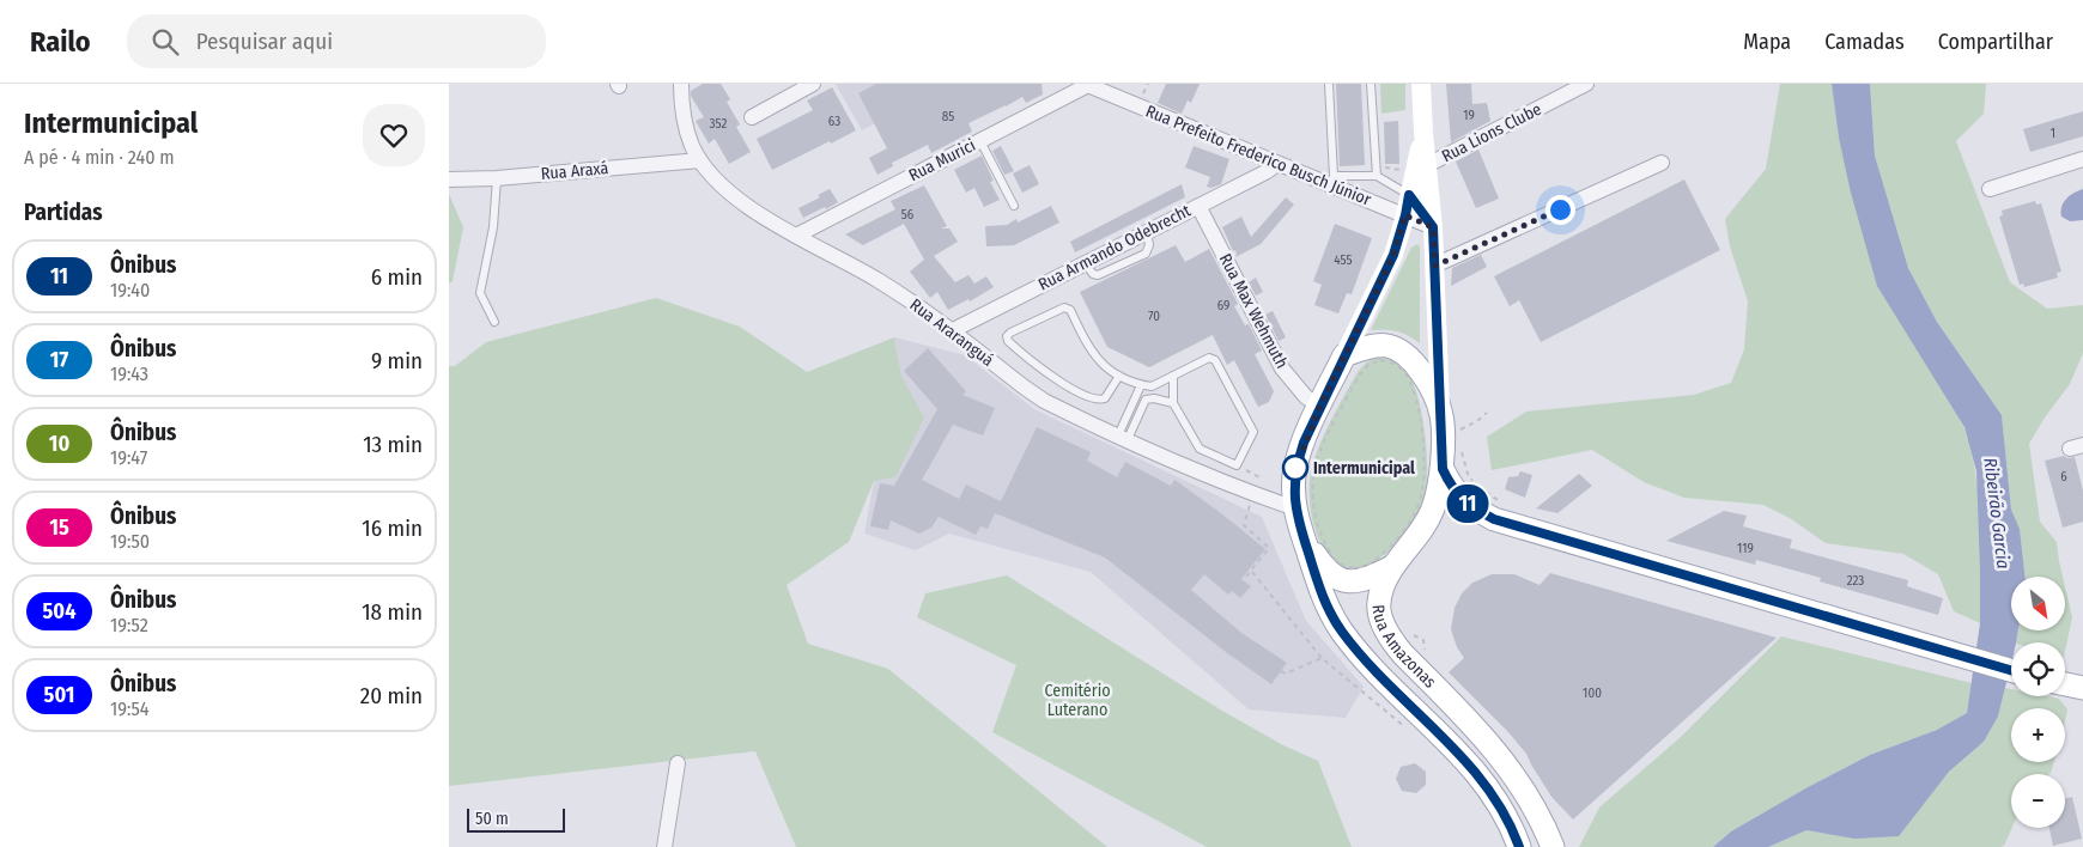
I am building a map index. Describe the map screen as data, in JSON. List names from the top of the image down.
{
  "streets": {
    "main road": ["Rua Amazonas"],
    "street": [
      "Rua Lions Clube",
      "Rua Prefeito Frederico Busch Júnior",
      "Rua Murici",
      "Rua Araxá",
      "Rua Armando Odebrecht",
      "Rua Max Wehmuth",
      "Rua Araranguá"
    ]
  },
  "crossings": [
    ["Rua Lions Clube", "Rua Amazonas"],
    ["Rua Prefeito Frederico Busch Júnior", "Rua Murici"],
    ["Rua Prefeito Frederico Busch Júnior", "Rua Armando Odebrecht"],
    ["Rua Prefeito Frederico Busch Júnior", "Rua Amazonas"],
    ["Rua Murici", "Rua Araranguá"],
    ["Rua Araxá", "Rua Araranguá"],
    ["Rua Armando Odebrecht", "Rua Max Wehmuth"],
    ["Rua Armando Odebrecht", "Rua Araranguá"],
    ["Rua Max Wehmuth", "Rua Amazonas"],
    ["Rua Araranguá", "Rua Amazonas"]
  ],
  "water": ["Ribeirão Garcia"],
  "parks": ["Cemitério Luterano"],
  "places": ["Intermunicipal"],
  "lines": ["bus line 11"],
  "house_numbers": [
    "19",
    "85",
    "63",
    "352",
    "1",
    "56",
    "455",
    "69",
    "70",
    "6",
    "119",
    "223",
    "100"
  ],
  "scale_bar": "50 m",
  "north": "bottom right",
  "page": {
    "header": "Railo",
    "search": "Pesquisar aqui",
    "nav": ["Mapa", "Camadas", "Compartilhar"],
    "heading": [
      ["Intermunicipal", "A pé · 4 min · 240 m"],
      "Partidas"
    ],
    "on_map": "11",
    "list": [
      {
        "mark": "11",
        "name": "Ônibus",
        "note": "19:40",
        "value": "6 min"
      },
      {
        "mark": "17",
        "name": "Ônibus",
        "note": "19:43",
        "value": "9 min"
      },
      {
        "mark": "10",
        "name": "Ônibus",
        "note": "19:47",
        "value": "13 min"
      },
      {
        "mark": "15",
        "name": "Ônibus",
        "note": "19:50",
        "value": "16 min"
      },
      {
        "mark": "504",
        "name": "Ônibus",
        "note": "19:52",
        "value": "18 min"
      },
      {
        "mark": "501",
        "name": "Ônibus",
        "note": "19:54",
        "value": "20 min"
      }
    ],
    "map_buttons": ["+", "−"],
    "scale": "50 m"
  }
}
